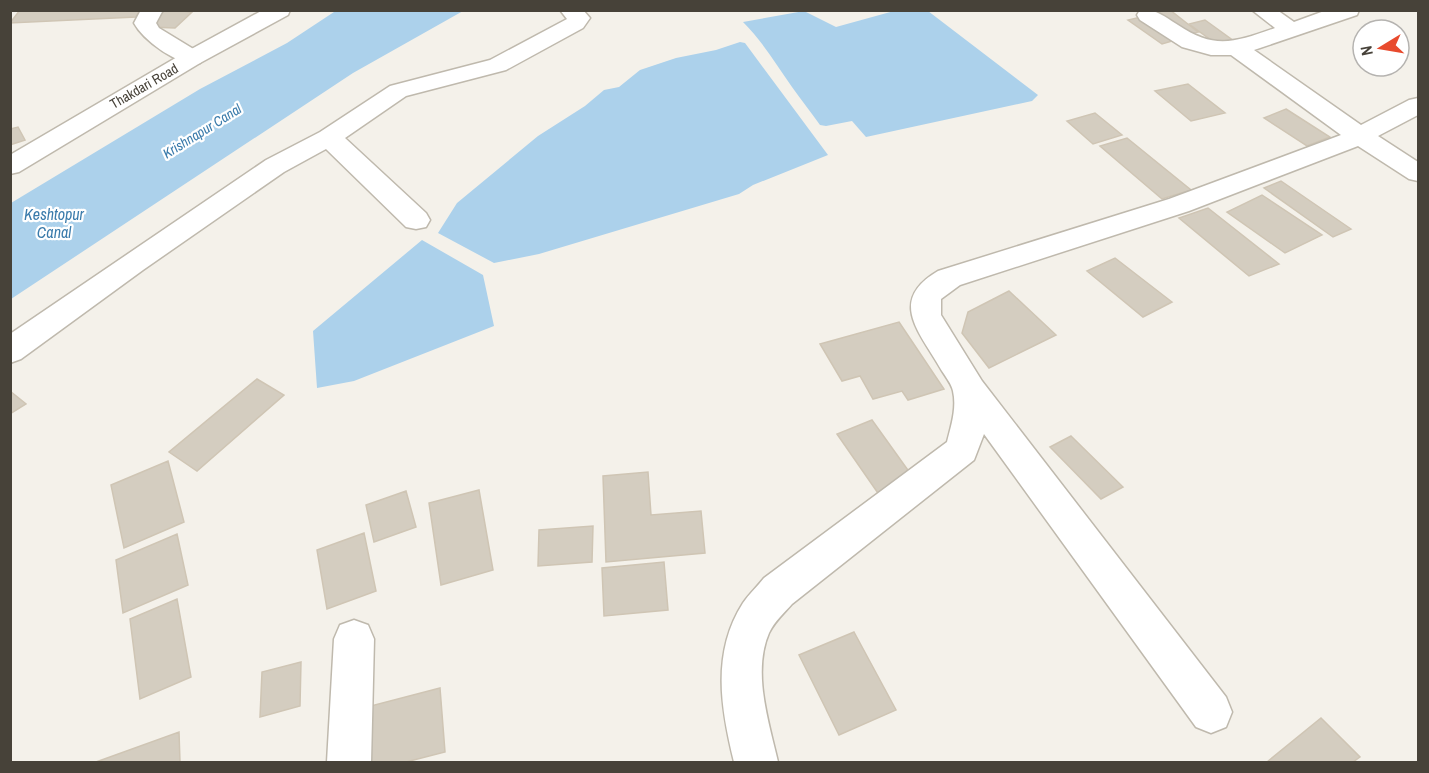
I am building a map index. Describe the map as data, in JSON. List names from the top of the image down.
{
  "streets": {
    "street": ["Thakdari Road"]
  },
  "water": ["Krishnapur Canal", "Keshtopur Canal"],
  "north": "left"
}
